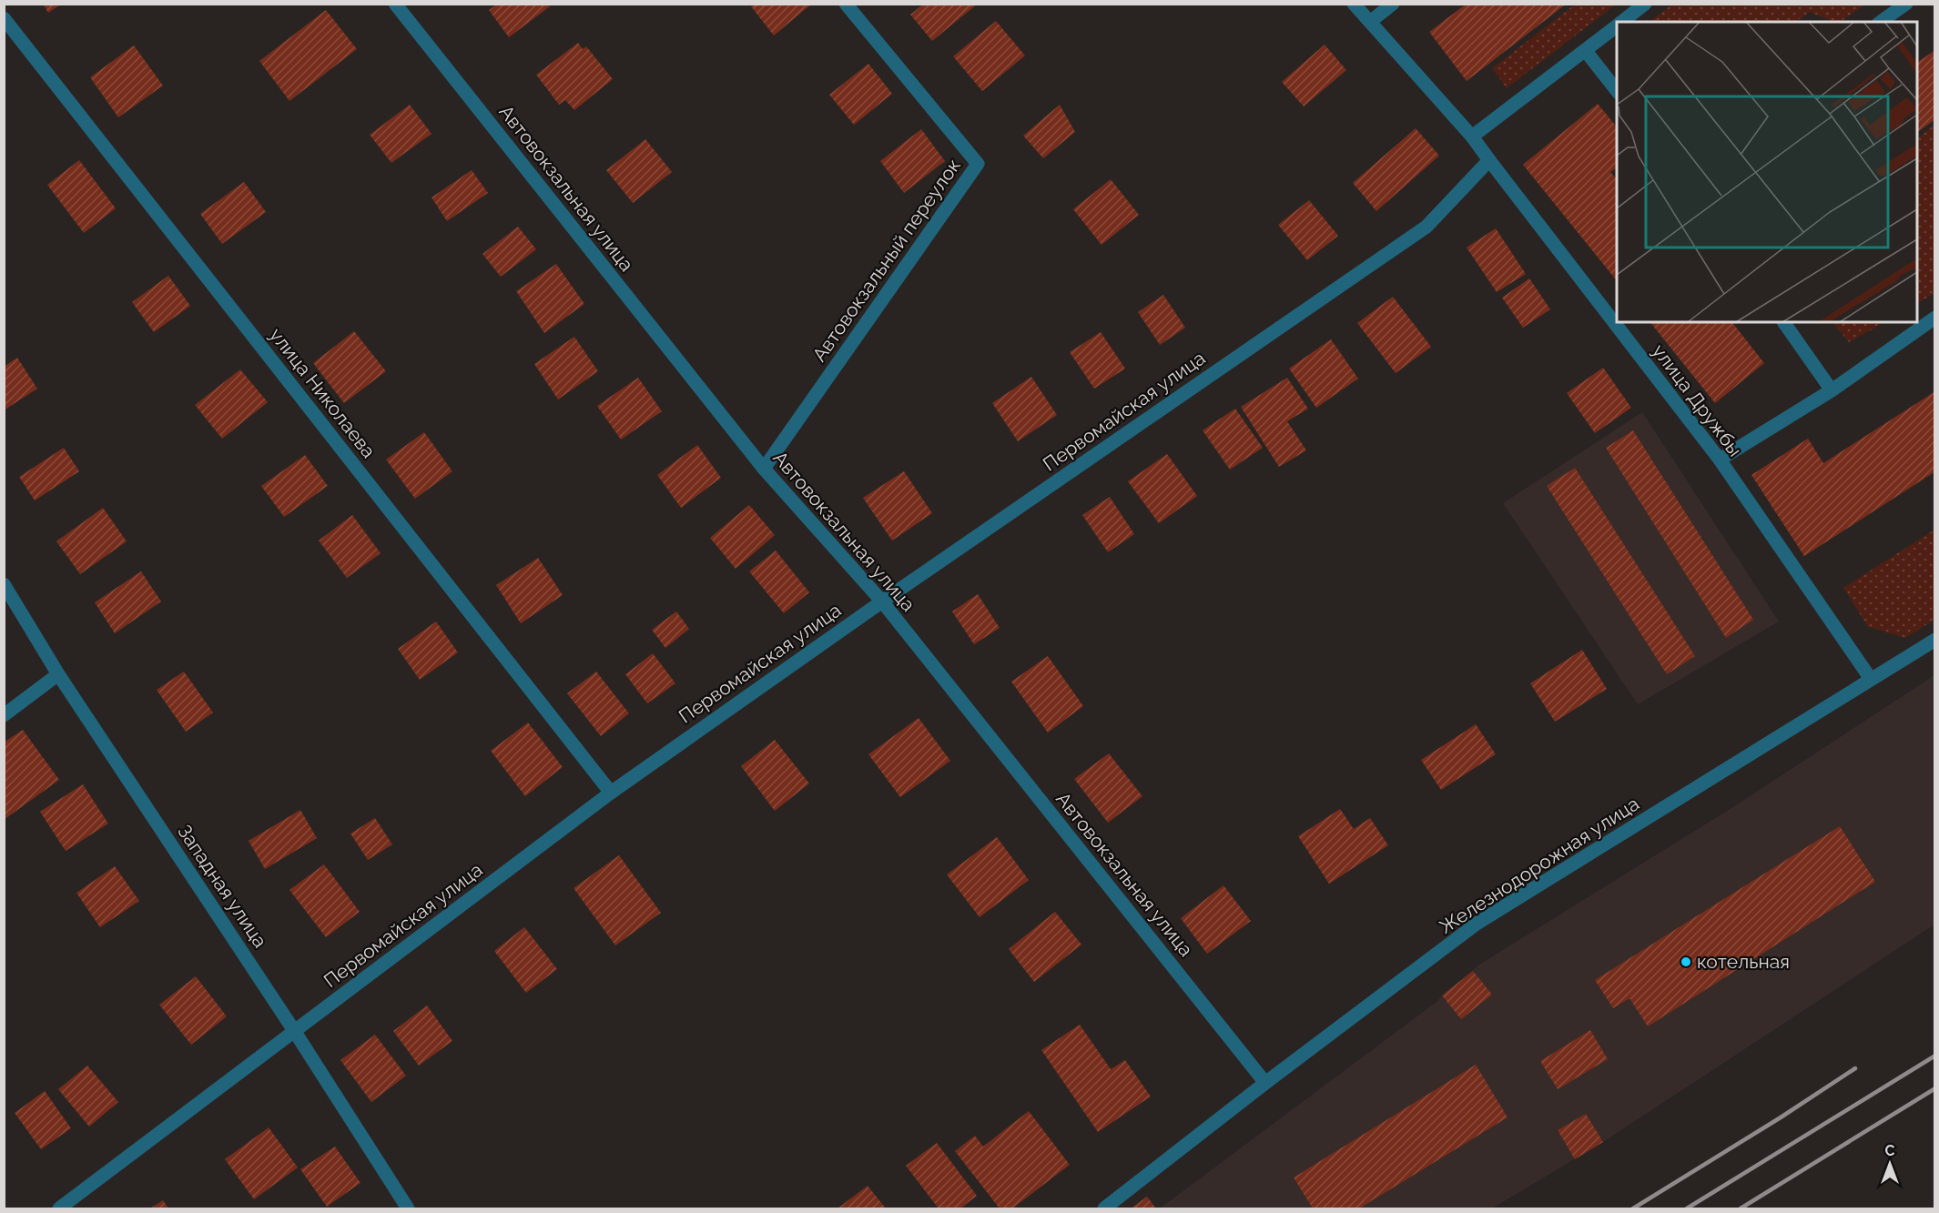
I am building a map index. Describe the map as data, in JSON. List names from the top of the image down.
{
  "streets": {
    "street": [
      "Автовокзальная улица",
      "Автовокзальный переулок",
      "улица Николаева",
      "улица Дружбы",
      "Первомайская улица",
      "Железнодорожная улица",
      "Западная улица"
    ]
  },
  "crossings": [
    ["Автовокзальная улица", "Автовокзальный переулок"],
    ["Автовокзальная улица", "Первомайская улица"],
    ["Автовокзальная улица", "Железнодорожная улица"],
    ["улица Николаева", "Первомайская улица"],
    ["улица Дружбы", "Первомайская улица"],
    ["улица Дружбы", "Железнодорожная улица"],
    ["Первомайская улица", "Западная улица"]
  ],
  "places": ["котельная"],
  "north": "top"
}
